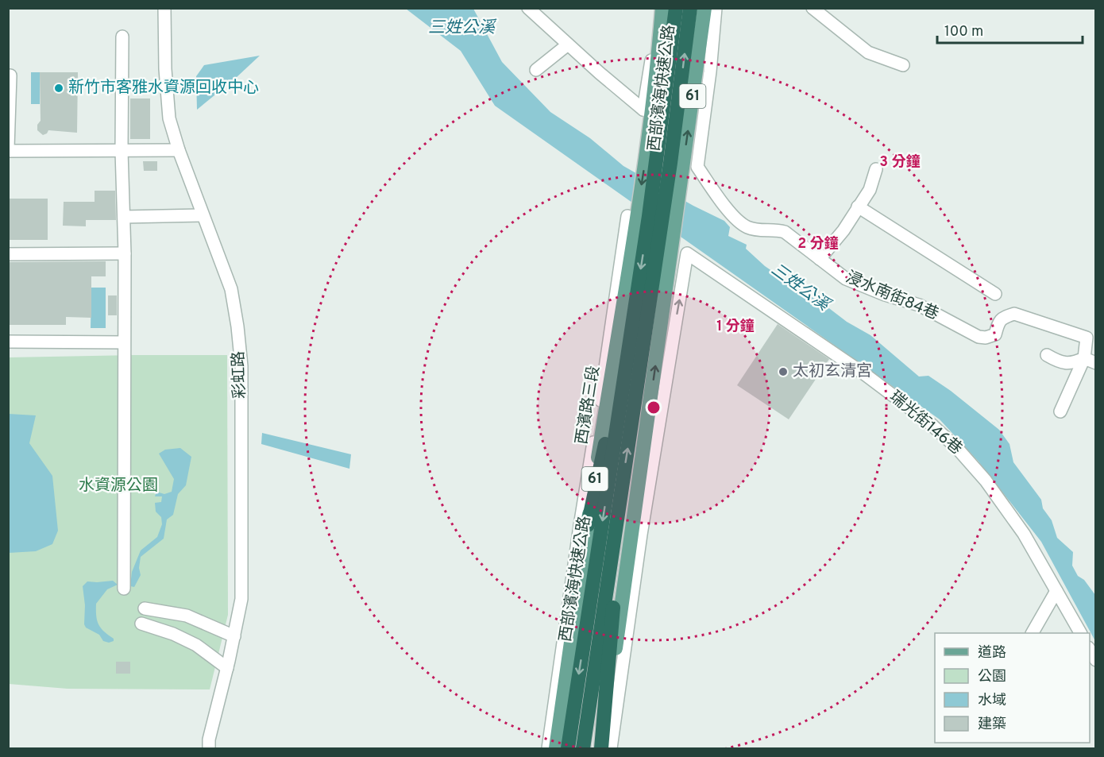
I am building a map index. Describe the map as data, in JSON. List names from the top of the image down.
{
  "streets": {
    "highway": ["西部濱海快速公路", "61"],
    "main road": ["西濱路三段"],
    "street": ["浸水南街84巷", "彩虹路", "瑞光街146巷"]
  },
  "crossings": [
    ["西部濱海快速公路", "61"],
    ["西部濱海快速公路", "西濱路三段"],
    ["61", "西濱路三段"]
  ],
  "water": ["三姓公溪"],
  "parks": ["水資源公園"],
  "places": ["新竹市客雅水資源回收中心", "太初玄清宮"],
  "legend": [
    "道路",
    "公園",
    "水域",
    "建築"
  ],
  "scale_bar": "100 m",
  "rings": ["3 分鐘", "2 分鐘", "1 分鐘"]
}
